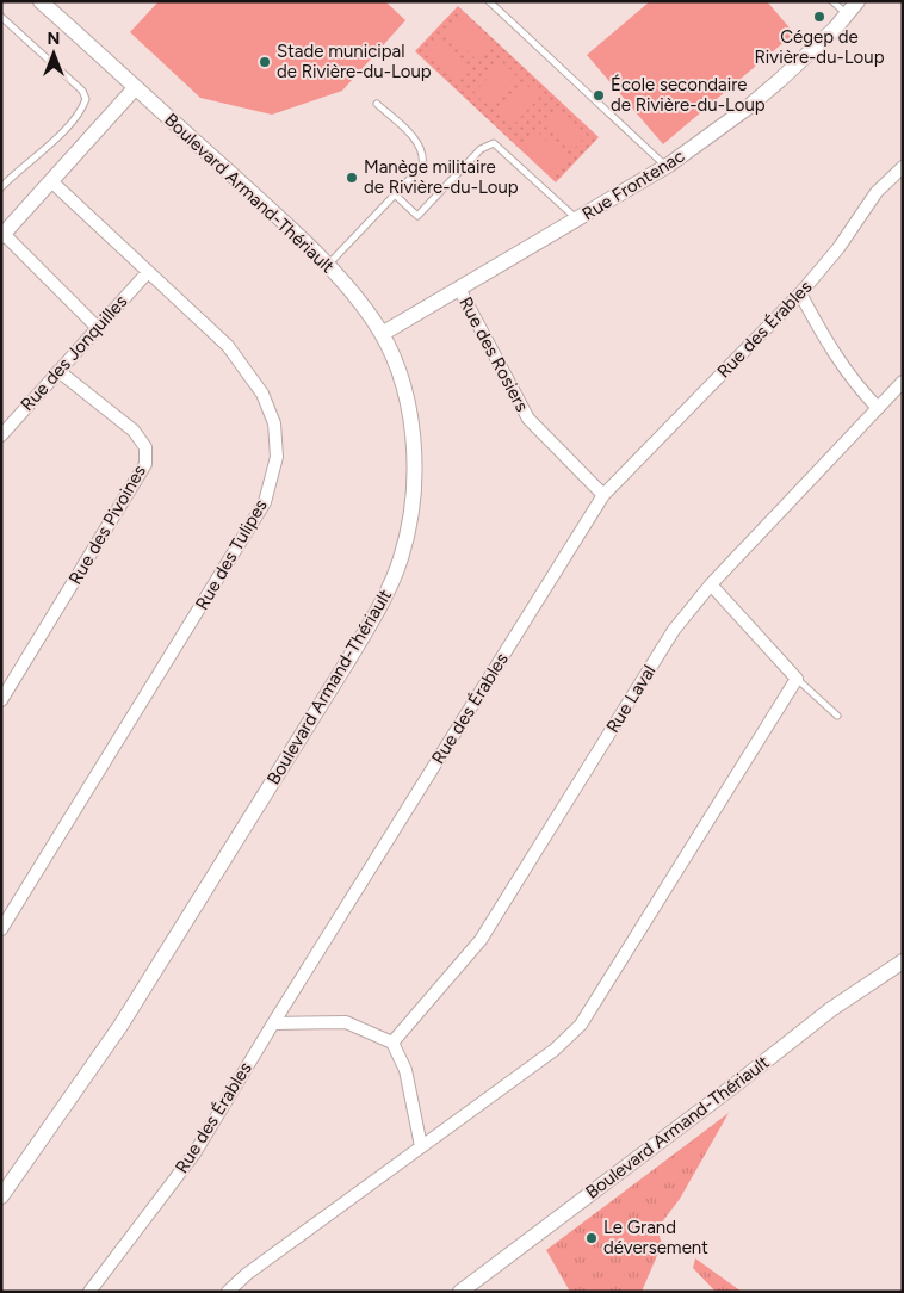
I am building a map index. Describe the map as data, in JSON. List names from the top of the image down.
{
  "streets": {
    "street": [
      "Rue Frontenac",
      "Boulevard Armand-Thériault",
      "Rue des Érables",
      "Rue des Jonquilles",
      "Rue des Rosiers",
      "Rue des Pivoines",
      "Rue des Tulipes",
      "Rue Laval"
    ]
  },
  "crossings": [
    ["Rue Frontenac", "Boulevard Armand-Thériault"],
    ["Rue Frontenac", "Rue des Rosiers"],
    ["Rue des Érables", "Rue des Rosiers"],
    ["Rue des Jonquilles", "Rue des Pivoines"],
    ["Rue des Jonquilles", "Rue des Tulipes"]
  ],
  "places": [
    "Cégep de Rivière-du-Loup",
    "Stade municipal de Rivière-du-Loup",
    "École secondaire de Rivière-du-Loup",
    "Manège militaire de Rivière-du-Loup",
    "Le Grand déversement"
  ],
  "north": "top"
}
